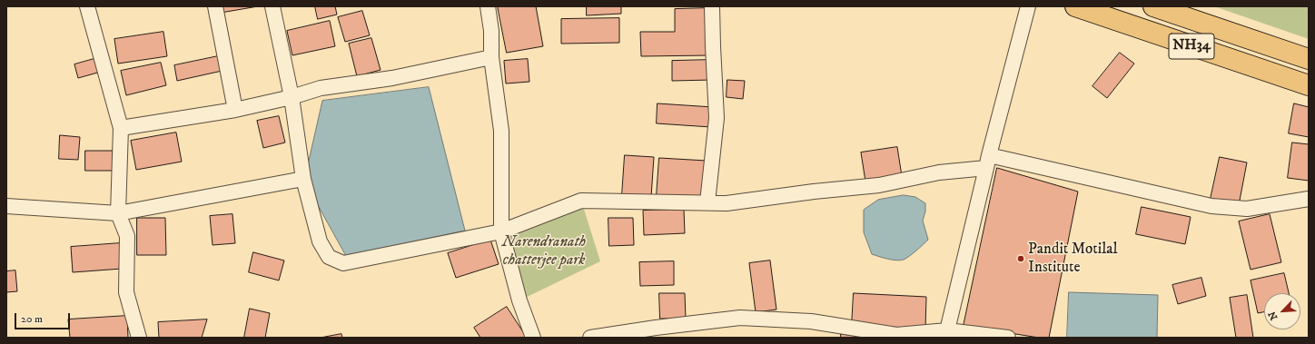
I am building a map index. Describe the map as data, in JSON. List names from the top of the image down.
{
  "streets": {
    "main road": ["NH34"]
  },
  "parks": ["Narendranath chatterjee park"],
  "places": ["Pandit Motilal Institute"],
  "scale_bar": "20 m",
  "north": "bottom left"
}
